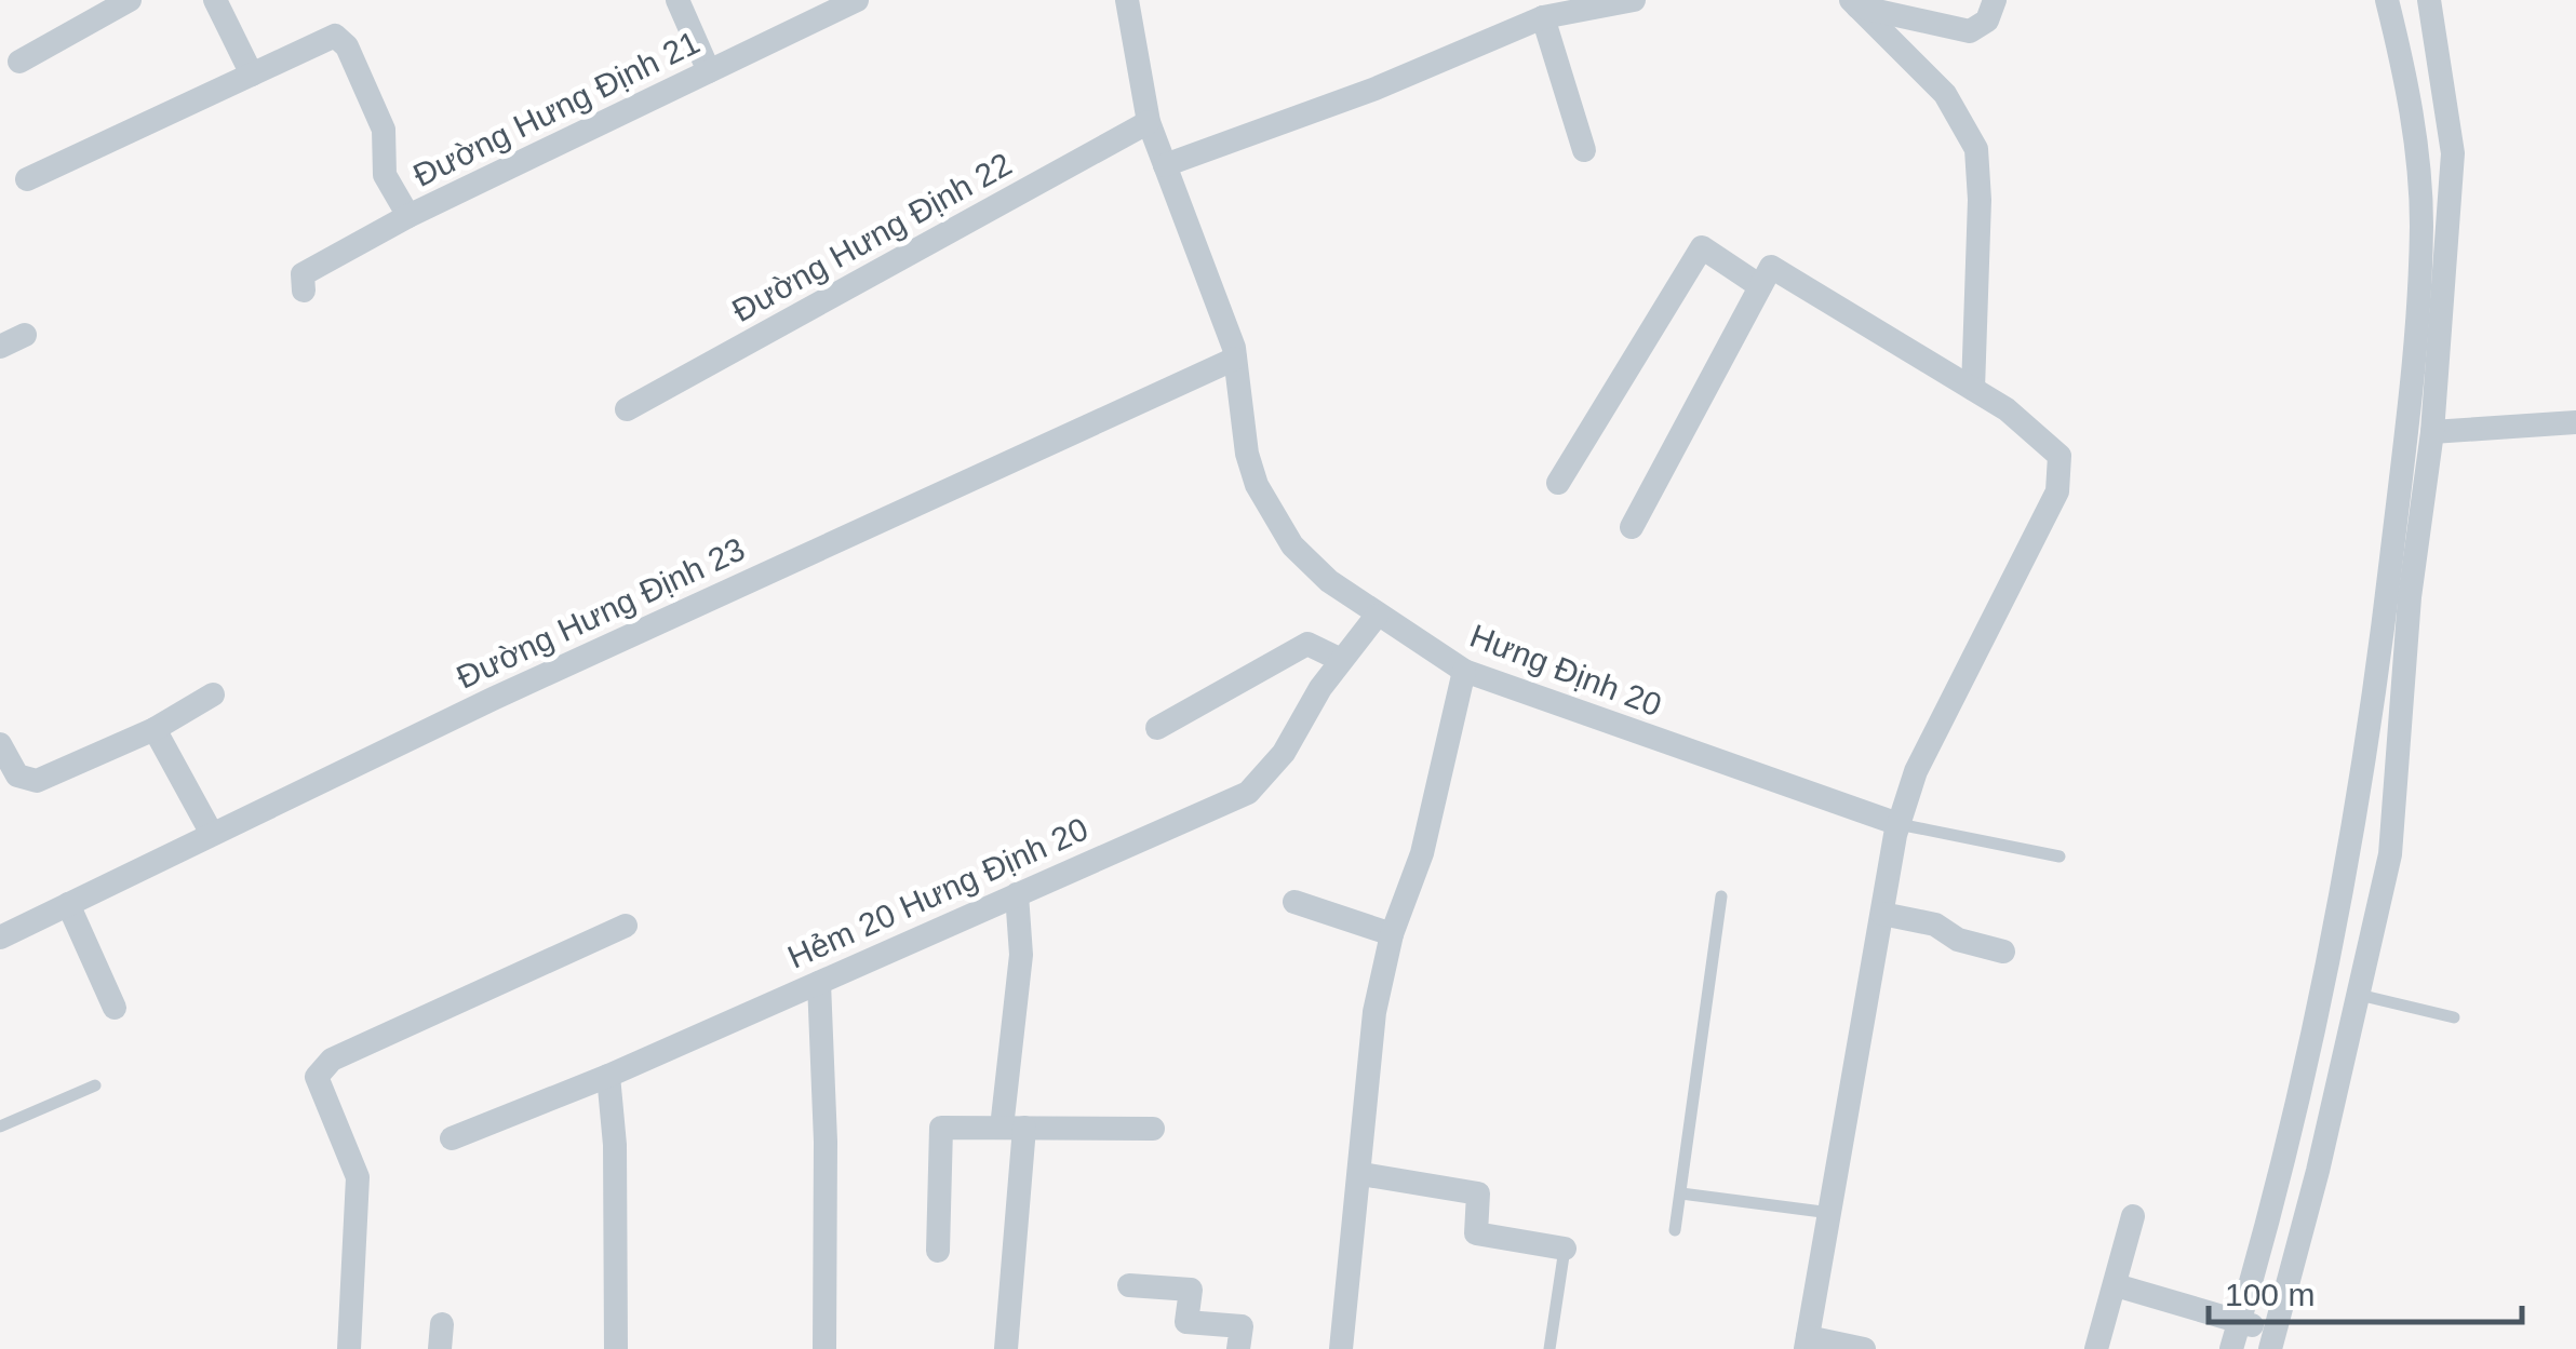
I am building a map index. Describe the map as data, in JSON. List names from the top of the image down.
{
  "streets": {
    "street": [
      "Đường Hưng Định 21",
      "Đường Hưng Định 22",
      "Đường Hưng Định 23",
      "Hưng Định 20",
      "Hẻm 20 Hưng Định 20"
    ]
  },
  "crossings": [
    ["Đường Hưng Định 22", "Hưng Định 20"],
    ["Đường Hưng Định 23", "Hưng Định 20"],
    ["Hưng Định 20", "Hẻm 20 Hưng Định 20"]
  ],
  "scale_bar": "100 m"
}
